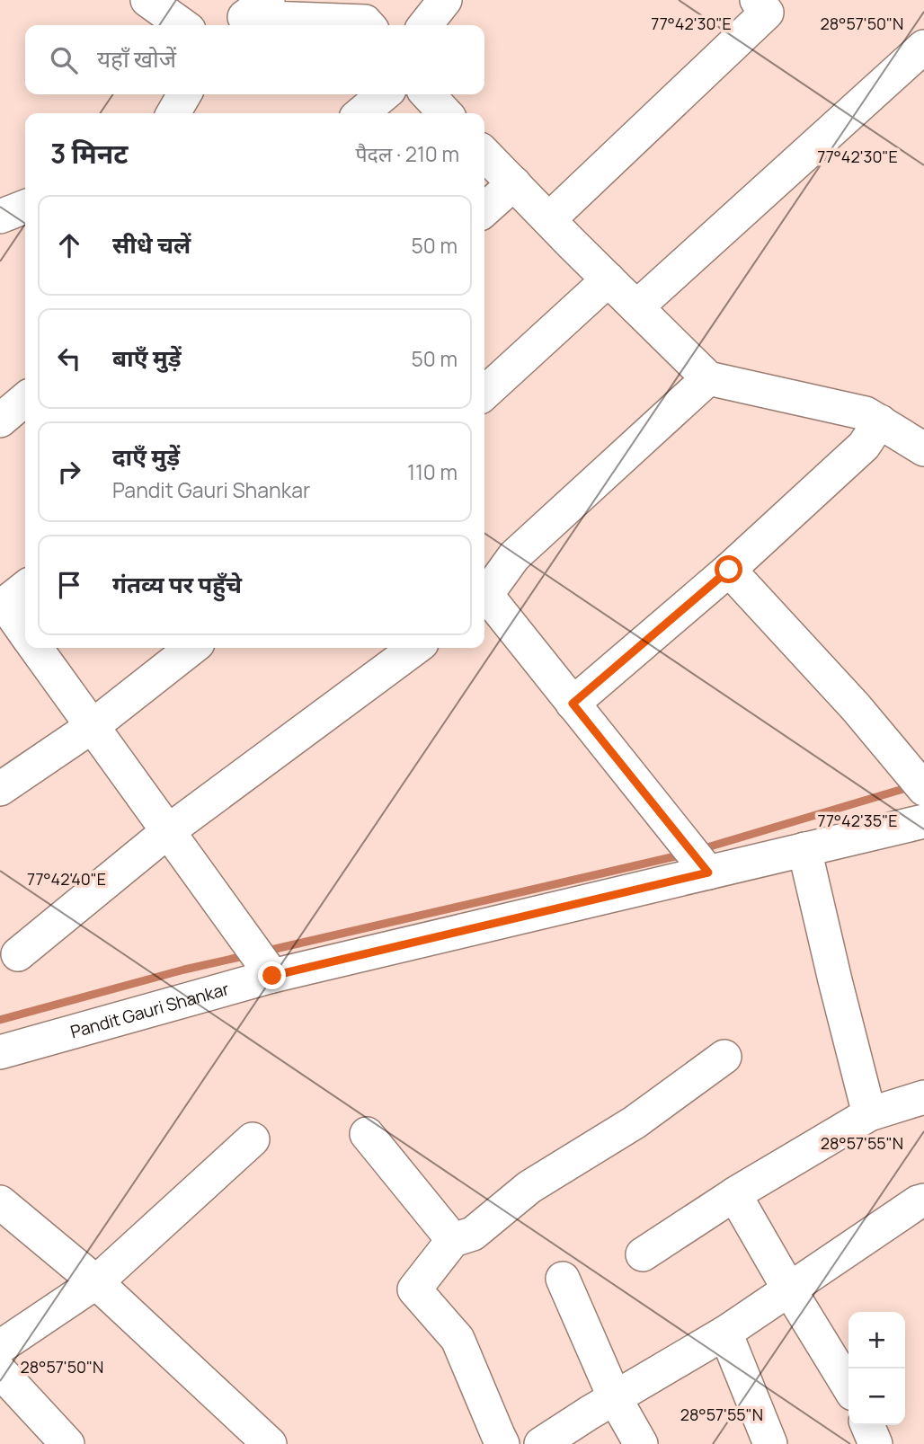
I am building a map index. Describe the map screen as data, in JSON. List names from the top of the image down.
{
  "streets": {
    "street": ["Pandit Gauri Shankar"]
  },
  "page": {
    "search": "यहाँ खोजें",
    "heading": ["3 मिनट", "पैदल · 210 m"],
    "list": [
      ["सीधे चलें", "50 m"],
      ["बाएँ मुड़ें", "50 m"],
      ["दाएँ मुड़ें", "Pandit Gauri Shankar", "110 m"],
      "गंतव्य पर पहुँचे"
    ],
    "map_buttons": ["+", "−"]
  },
  "coordinates": [
    "77°42'30\"E",
    "28°57'50\"N",
    "77°42'35\"E",
    "77°42'40\"E",
    "28°57'55\"N"
  ]
}
